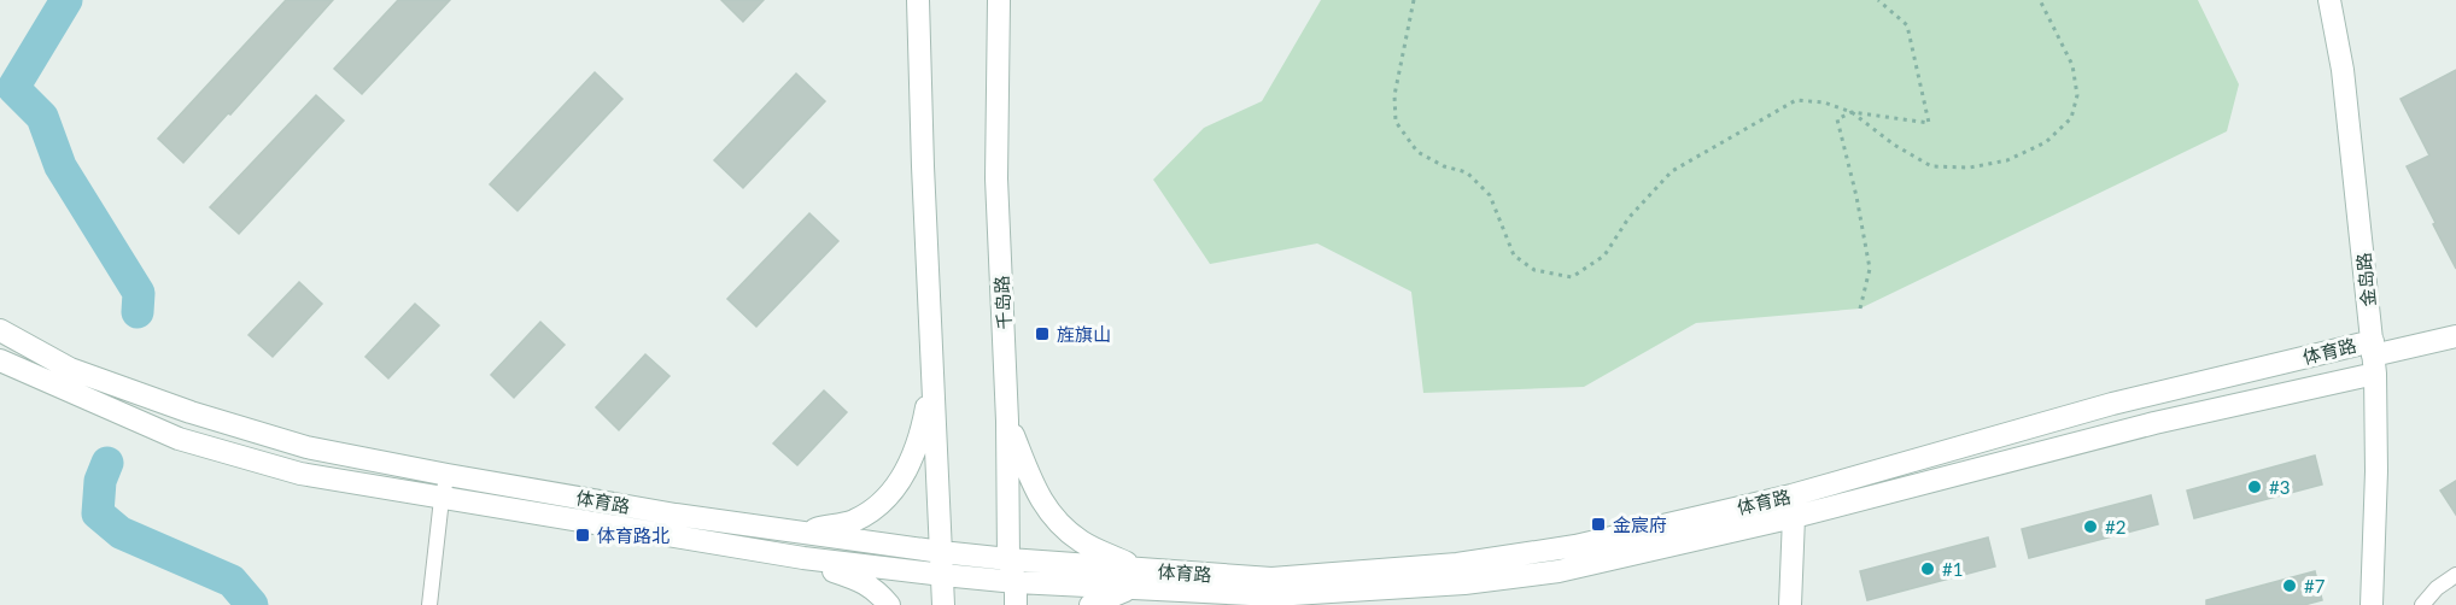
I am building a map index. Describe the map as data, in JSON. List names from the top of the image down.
{
  "streets": {
    "street": ["金岛路", "千岛路", "体育路"]
  },
  "crossings": [
    ["金岛路", "体育路"],
    ["千岛路", "体育路"]
  ],
  "places": {
    "transit": ["旌旗山", "金宸府", "体育路北"],
    "other": [
      "#3",
      "#2",
      "#1",
      "#7"
    ]
  }
}
